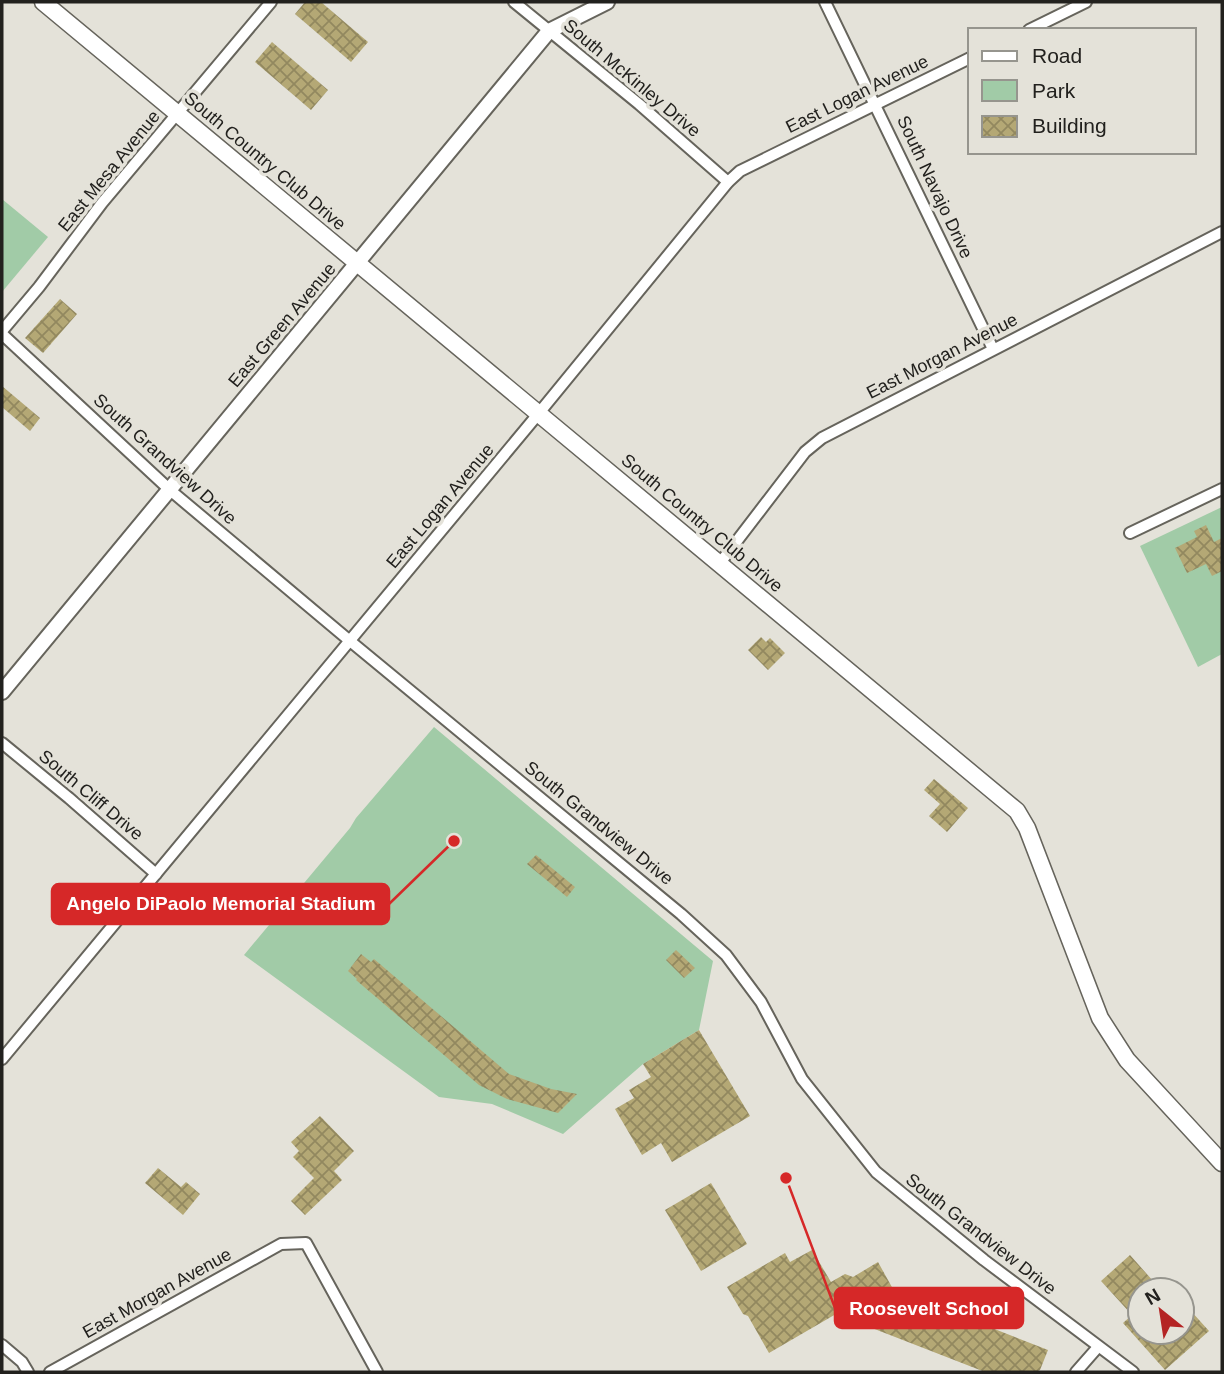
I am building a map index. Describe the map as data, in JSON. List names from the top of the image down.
{
  "streets": {
    "main road": ["South Country Club Drive"],
    "street": [
      "South McKinley Drive",
      "East Logan Avenue",
      "East Mesa Avenue",
      "South Navajo Drive",
      "East Green Avenue",
      "East Morgan Avenue",
      "South Grandview Drive",
      "South Cliff Drive"
    ]
  },
  "crossings": [
    ["South McKinley Drive", "East Logan Avenue"],
    ["South McKinley Drive", "East Green Avenue"],
    ["East Logan Avenue", "South Country Club Drive"],
    ["East Logan Avenue", "South Navajo Drive"],
    ["East Logan Avenue", "South Grandview Drive"],
    ["East Logan Avenue", "South Cliff Drive"],
    ["South Country Club Drive", "East Mesa Avenue"],
    ["South Country Club Drive", "East Green Avenue"],
    ["South Country Club Drive", "East Morgan Avenue"],
    ["East Mesa Avenue", "South Grandview Drive"],
    ["South Navajo Drive", "East Morgan Avenue"],
    ["East Green Avenue", "South Grandview Drive"]
  ],
  "places": ["Angelo DiPaolo Memorial Stadium", "Roosevelt School"],
  "legend": ["Road", "Park", "Building"],
  "north": "top left"
}
